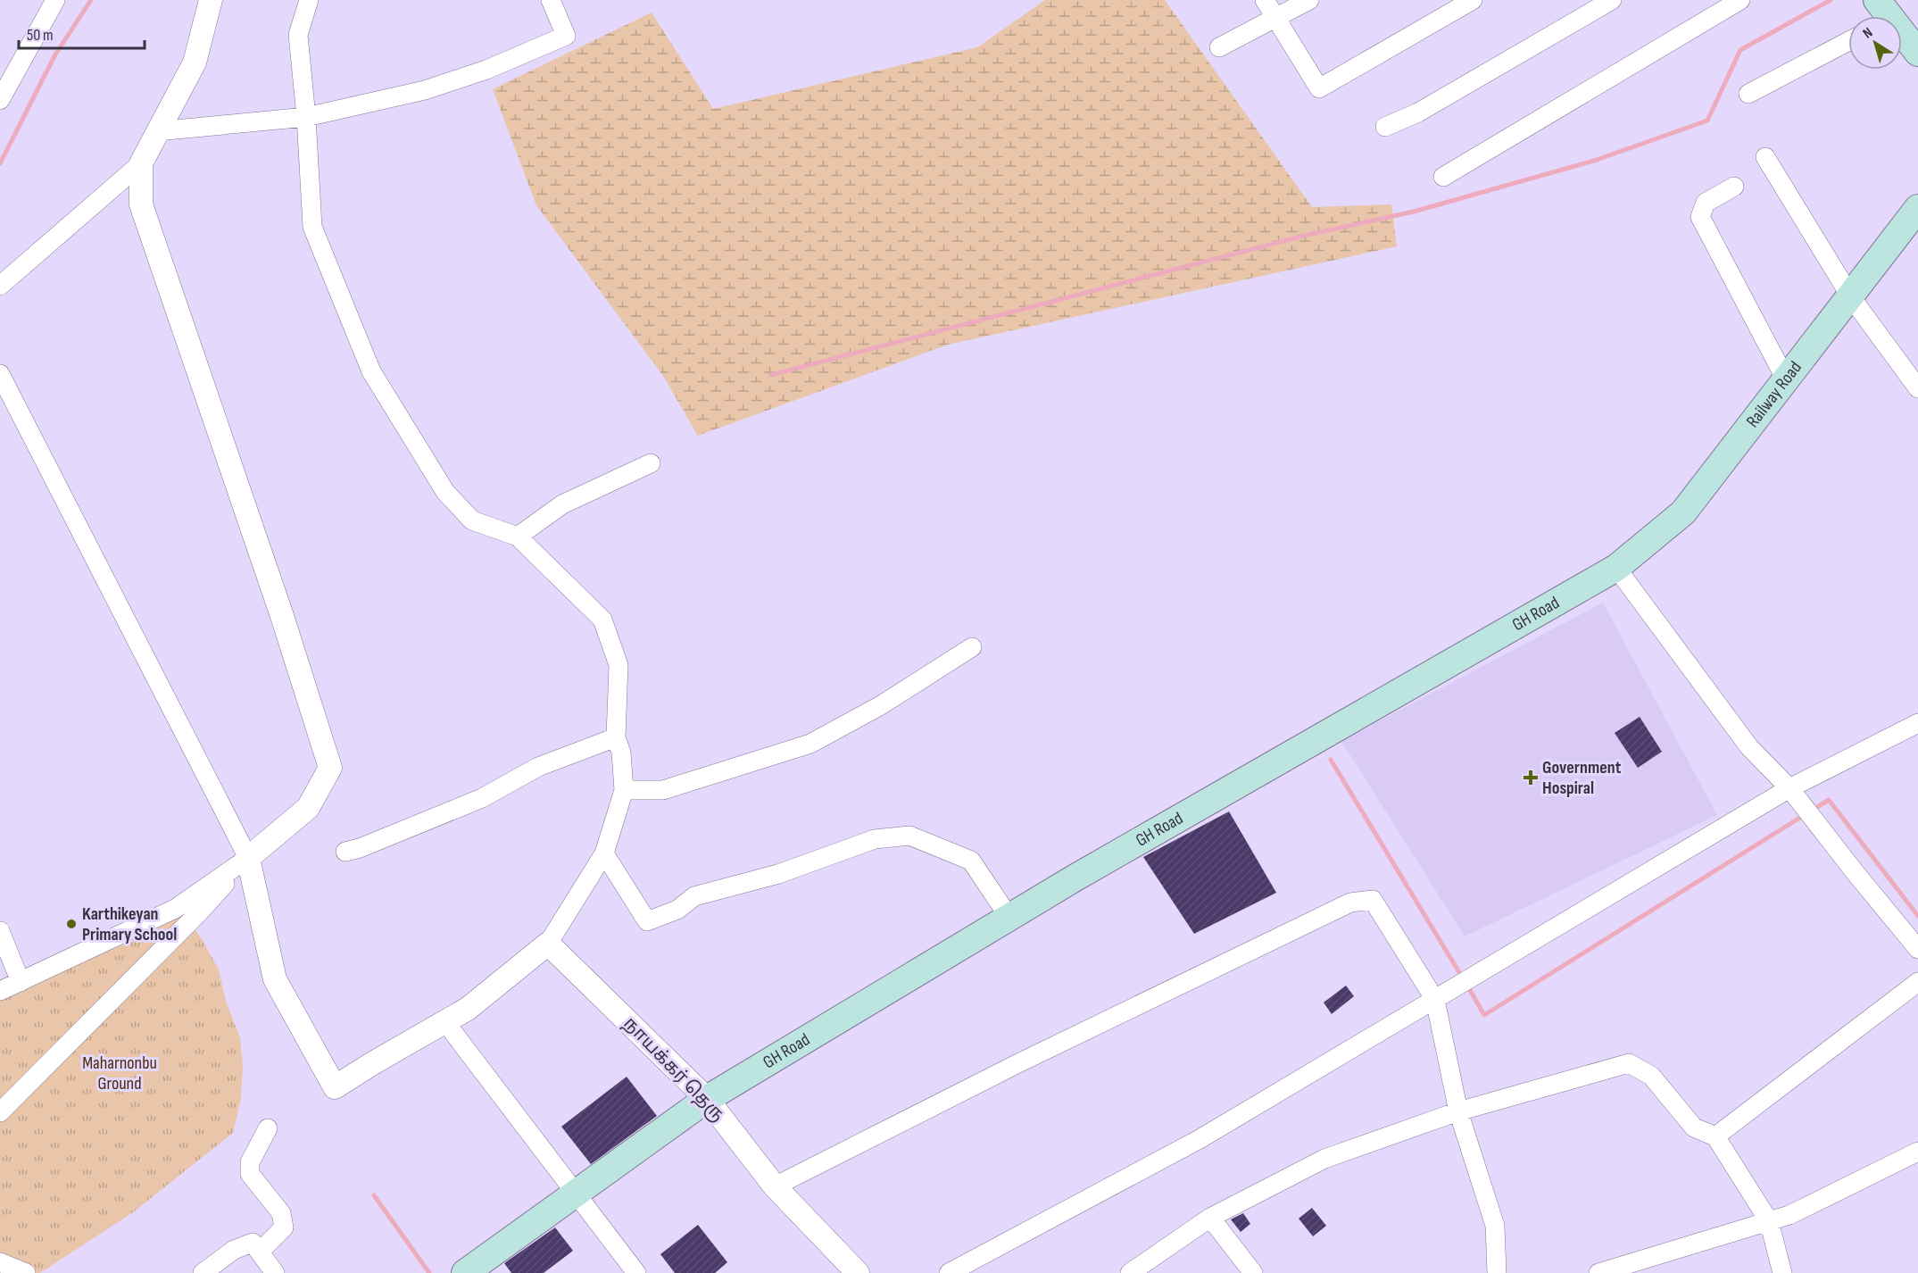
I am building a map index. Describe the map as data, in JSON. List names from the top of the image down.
{
  "streets": {
    "main road": ["Railway Road", "GH Road"],
    "street": ["நாயக்கர் தெரு"]
  },
  "crossings": [
    ["Railway Road", "GH Road"],
    ["GH Road", "நாயக்கர் தெரு"]
  ],
  "parks": ["Maharnonbu Ground"],
  "places": {
    "health": ["Government Hospiral"],
    "other": ["Karthikeyan Primary School"]
  },
  "scale_bar": "50 m",
  "north": "top left"
}
